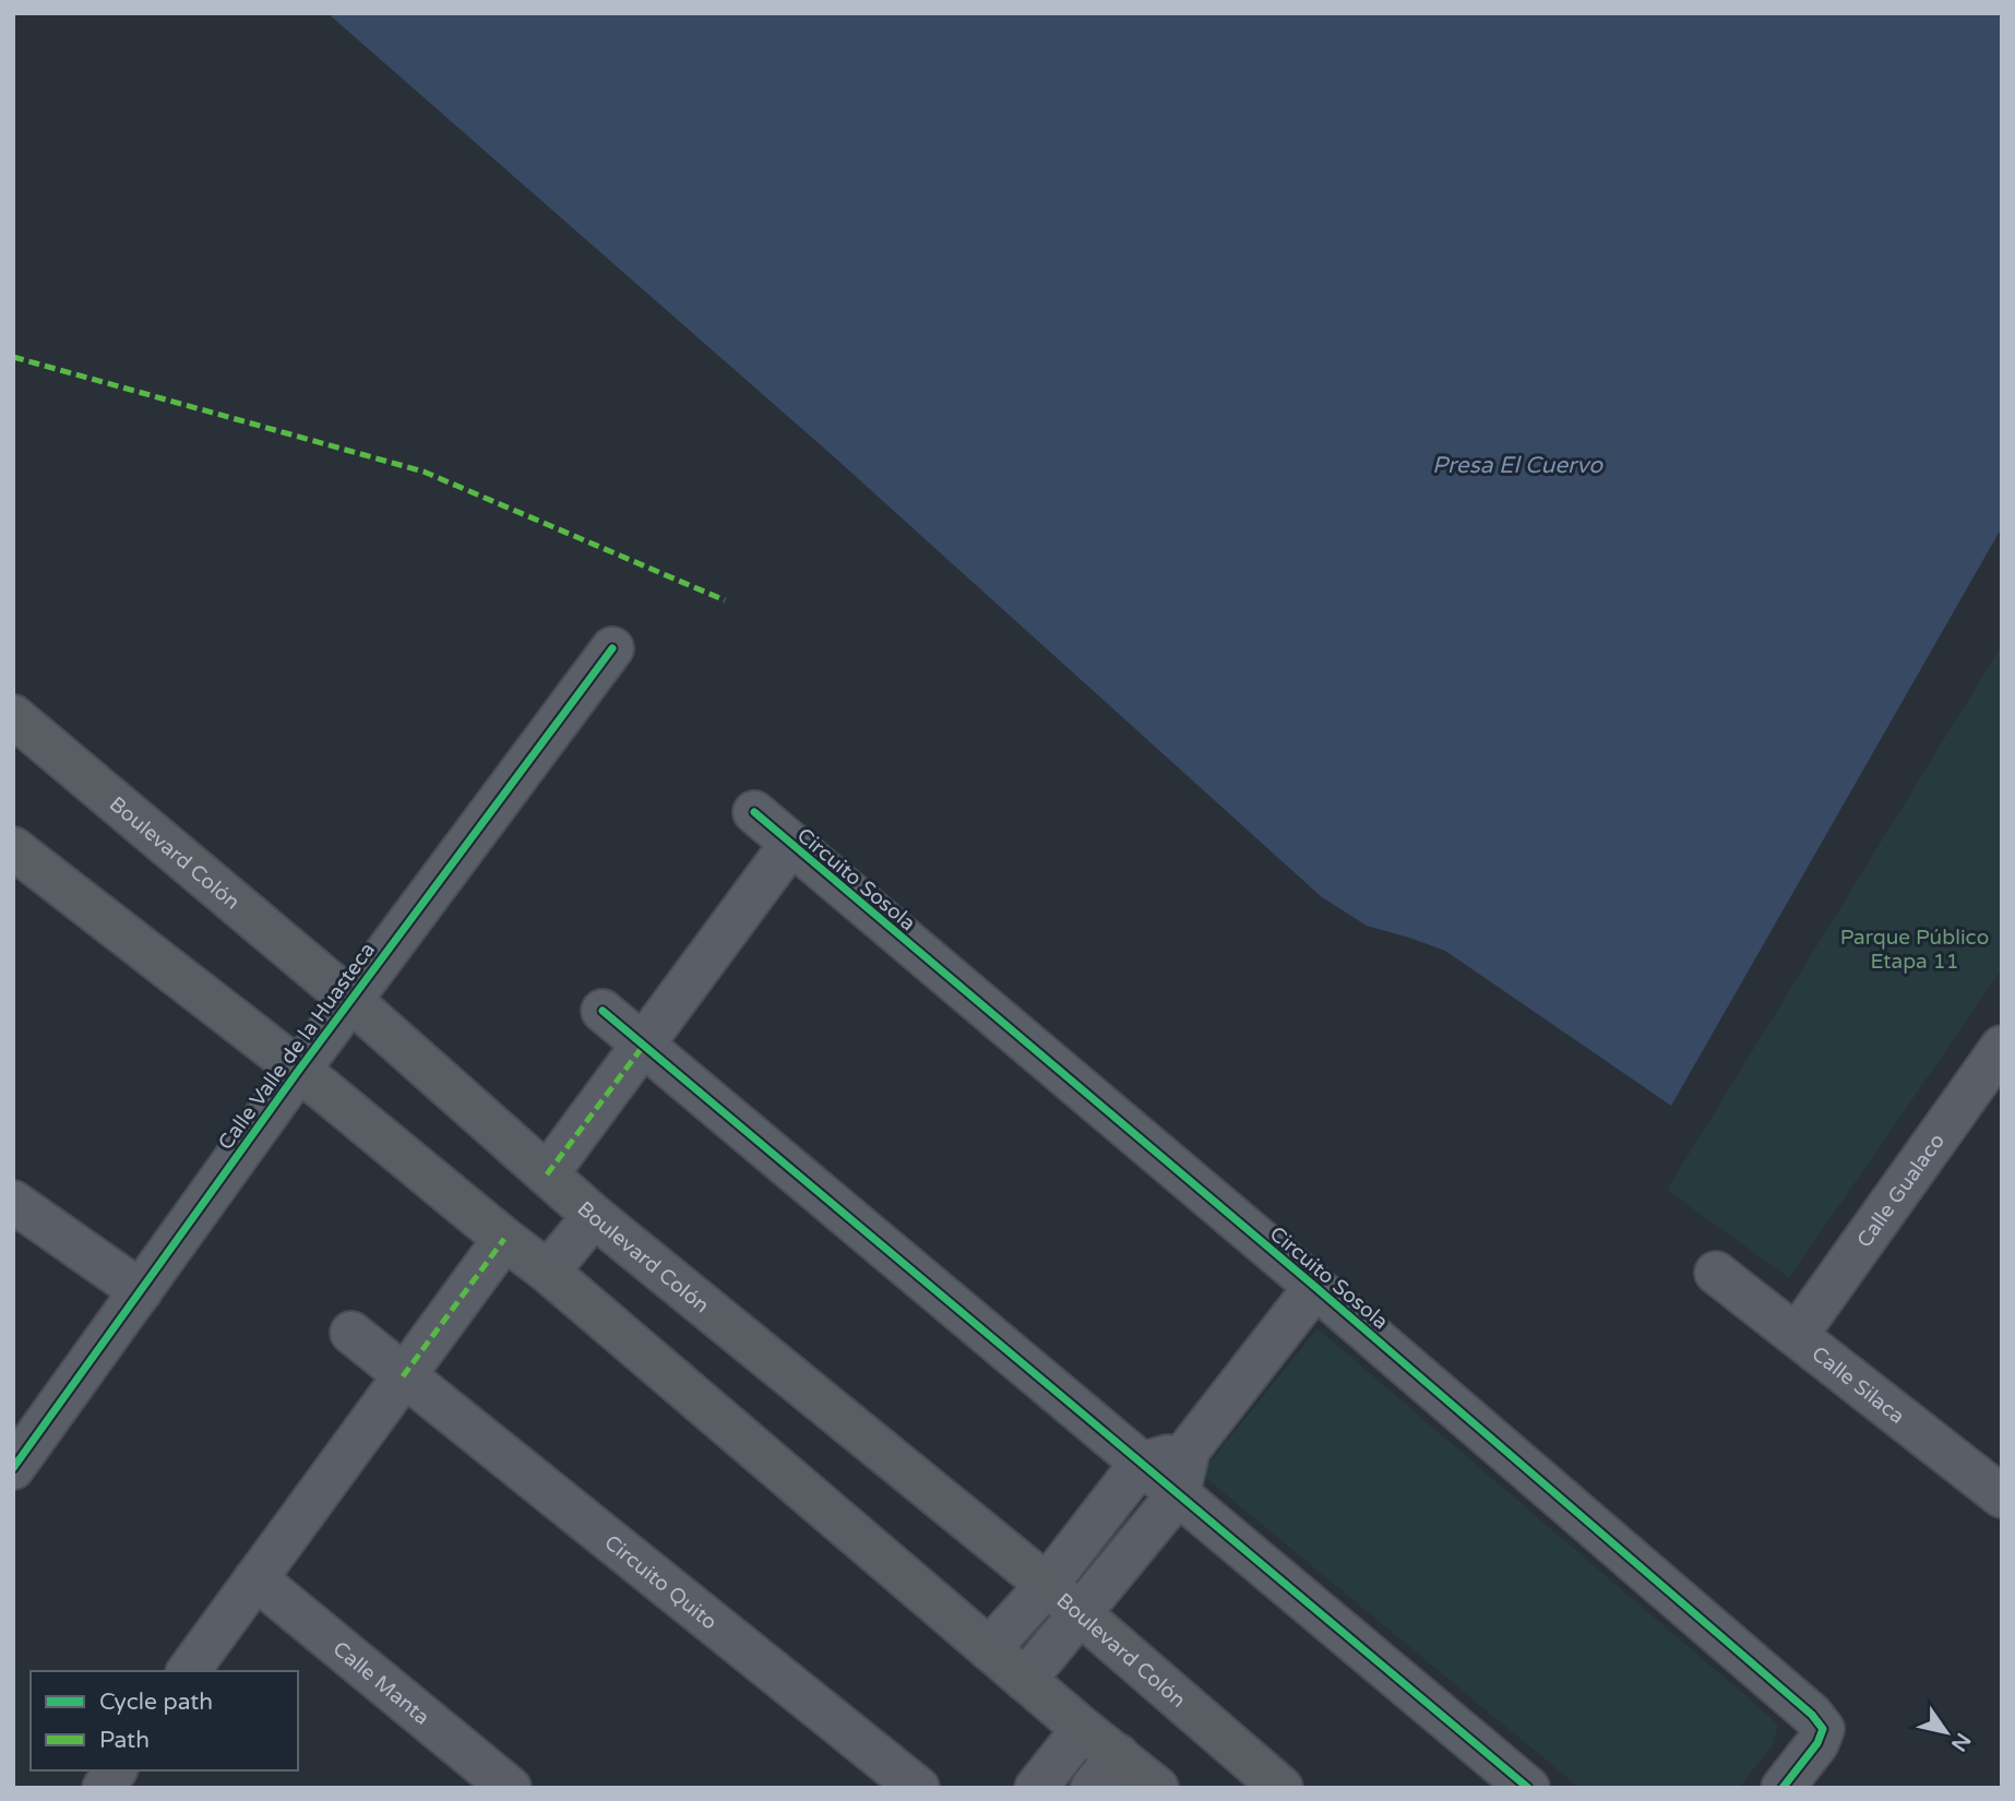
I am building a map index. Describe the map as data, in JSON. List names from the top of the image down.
{
  "streets": {
    "main road": ["Boulevard Colón"],
    "street": [
      "Circuito Sosola",
      "Calle Valle de la Huasteca",
      "Calle Gualaco",
      "Calle Silaca",
      "Circuito Quito",
      "Calle Manta"
    ]
  },
  "crossings": [
    ["Boulevard Colón", "Circuito Sosola"],
    ["Boulevard Colón", "Calle Valle de la Huasteca"],
    ["Calle Gualaco", "Calle Silaca"]
  ],
  "water": ["Presa El Cuervo"],
  "parks": ["Parque Público Etapa 11"],
  "legend": ["Cycle path", "Path"],
  "north": "bottom right"
}
